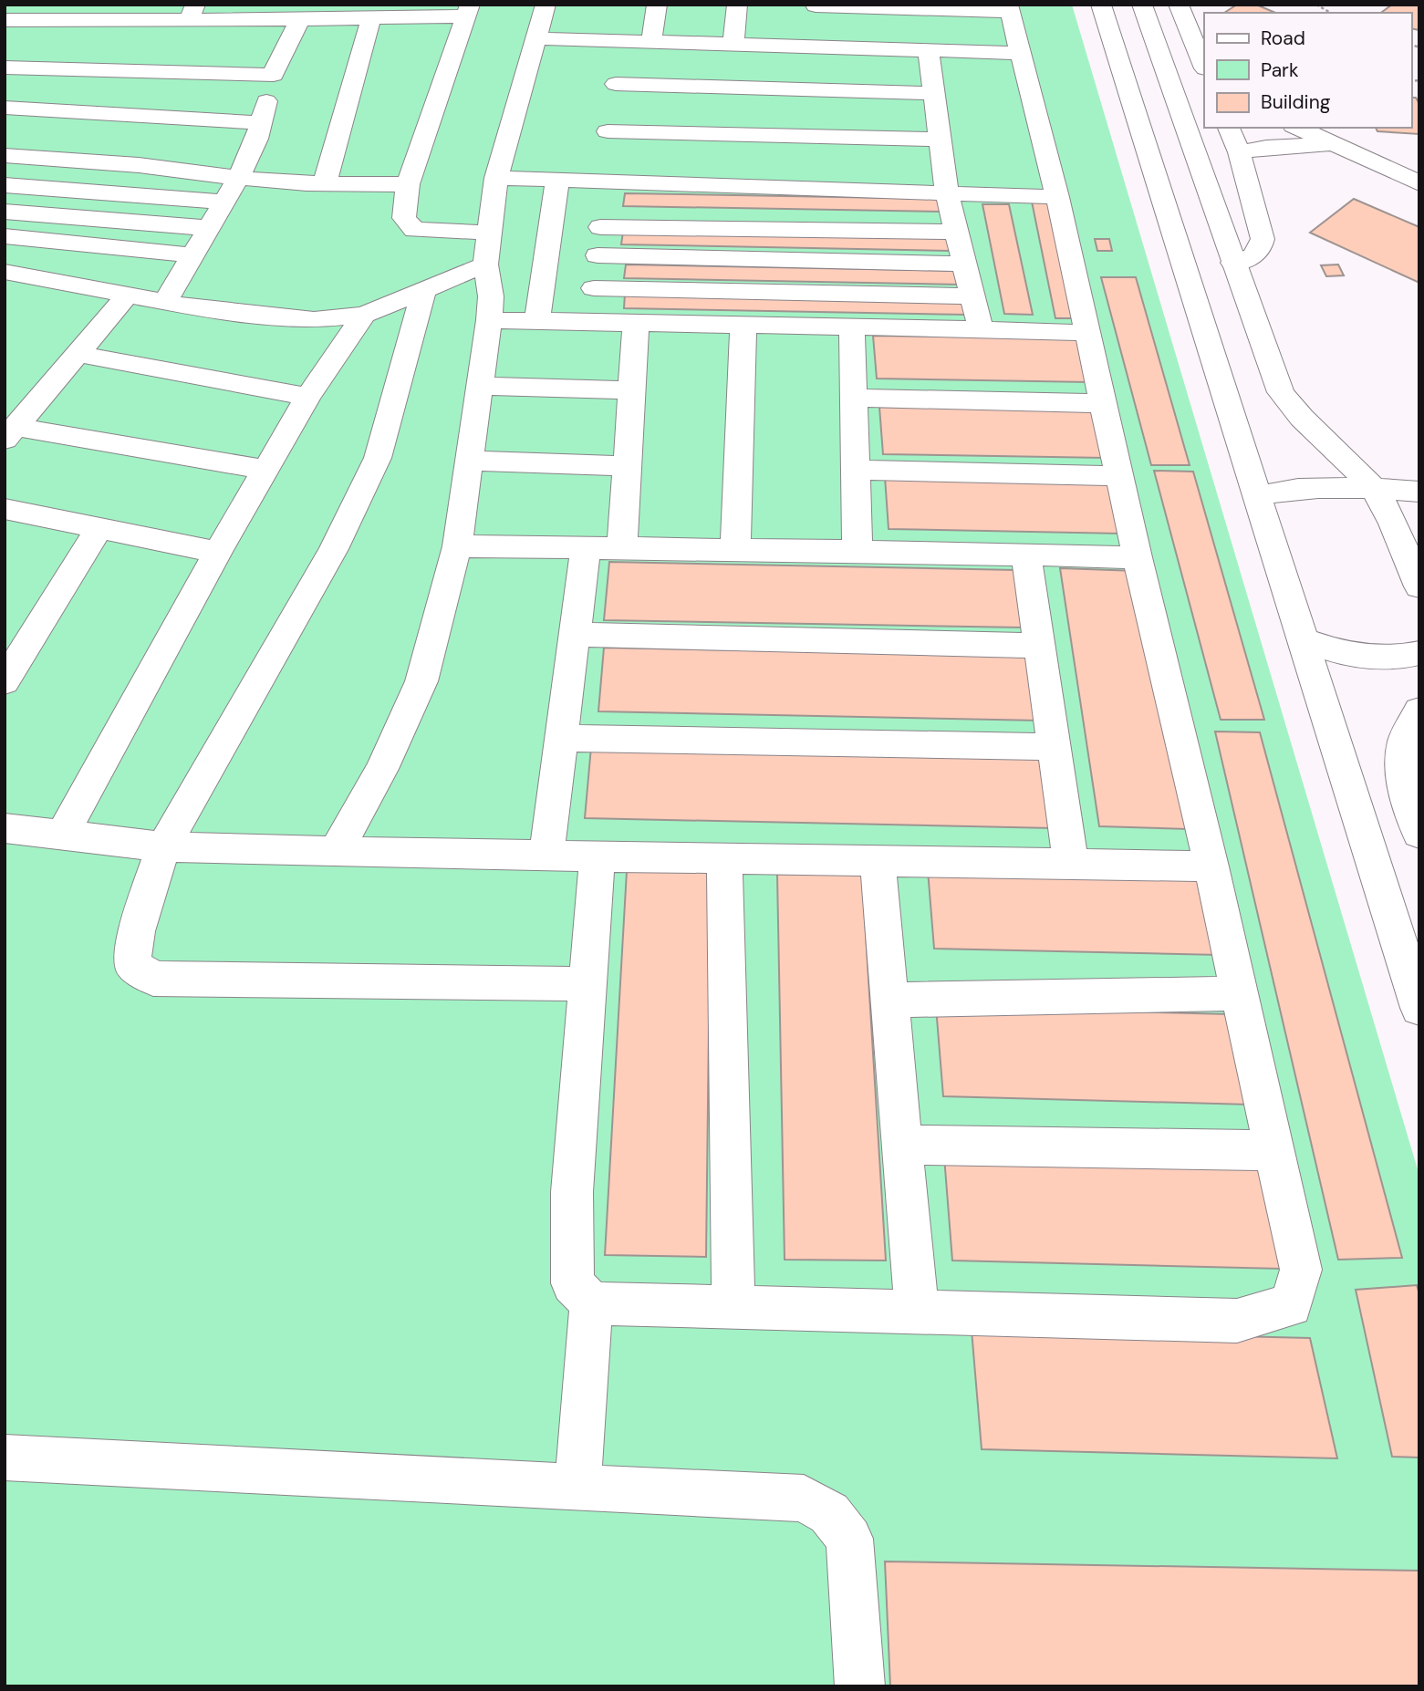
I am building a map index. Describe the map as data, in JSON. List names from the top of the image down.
{
  "legend": ["Road", "Park", "Building"]
}
